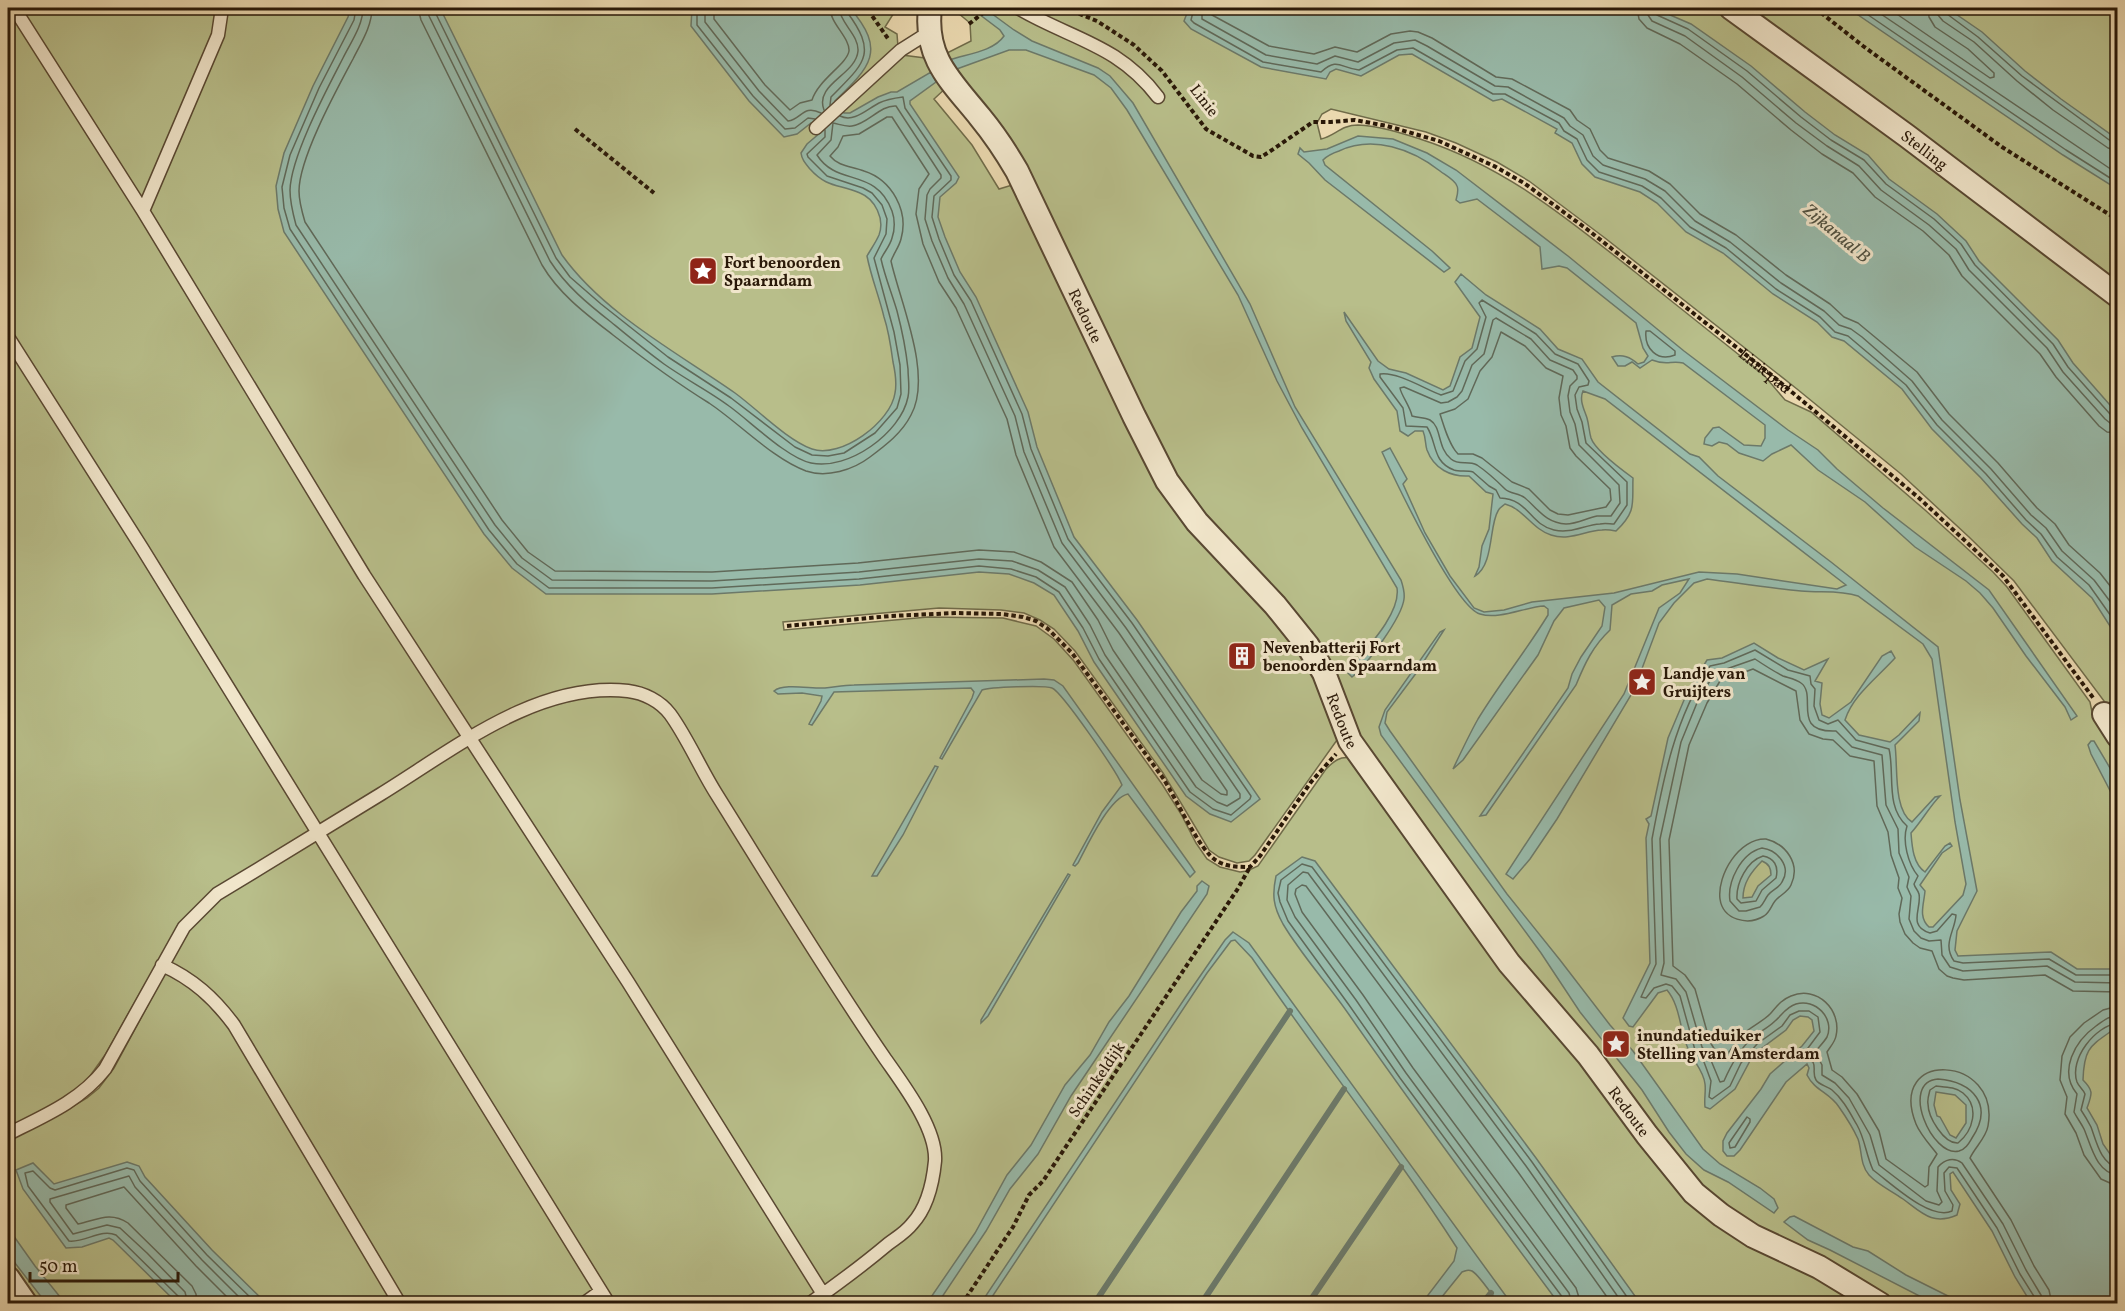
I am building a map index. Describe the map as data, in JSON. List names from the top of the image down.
{
  "streets": {
    "street": ["Stelling", "Redoute"],
    "path": ["Linie", "Liniepad", "Schinkeldijk"]
  },
  "crossings": [
    ["Linie", "Liniepad"],
    ["Redoute", "Schinkeldijk"]
  ],
  "water": ["Zijkanaal B"],
  "places": {
    "place": ["Fort benoorden Spaarndam", "Landje van Gruijters", "inundatieduiker Stelling van Amsterdam"],
    "building": ["Nevenbatterij Fort benoorden Spaarndam"]
  },
  "scale_bar": "50 m"
}
